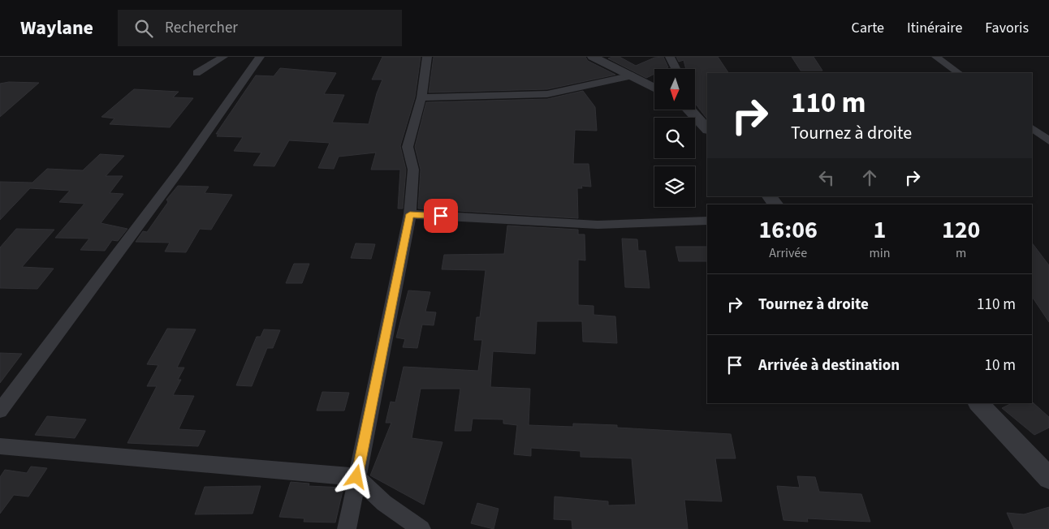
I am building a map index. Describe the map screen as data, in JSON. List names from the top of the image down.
{
  "north": "bottom",
  "page": {
    "header": "Waylane",
    "search": "Rechercher",
    "nav": ["Carte", "Itinéraire", "Favoris"],
    "turn": ["110 m", "Tournez à droite"],
    "eta": [
      "16:06",
      "Arrivée",
      "1",
      "min",
      "120",
      "m"
    ],
    "list": [
      {
        "name": "Tournez à droite",
        "value": "110 m"
      },
      {
        "name": "Arrivée à destination",
        "value": "10 m"
      }
    ]
  }
}
